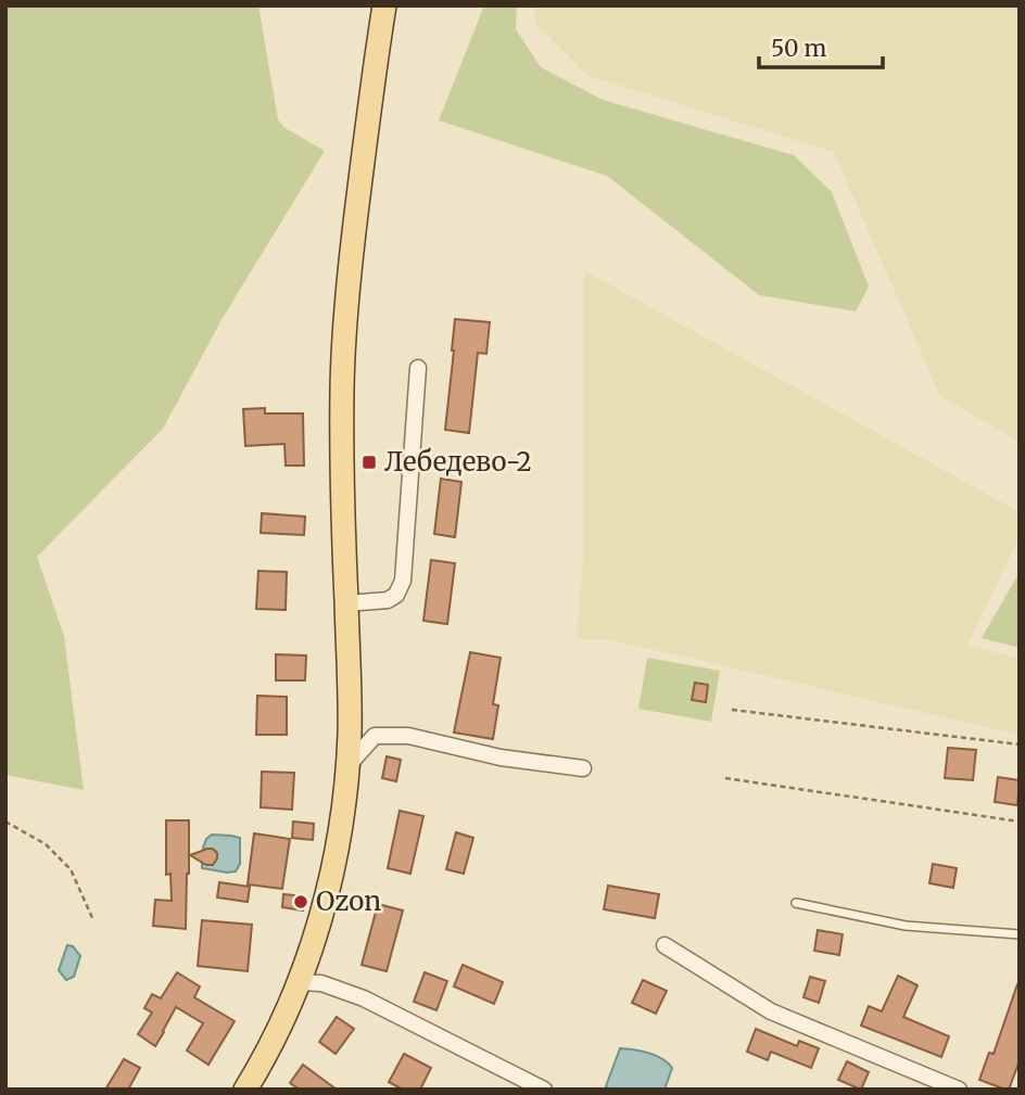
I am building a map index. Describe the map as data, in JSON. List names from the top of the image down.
{
  "places": {
    "transit": ["Лебедево-2"],
    "other": ["Ozon"]
  },
  "scale_bar": "50 m"
}
